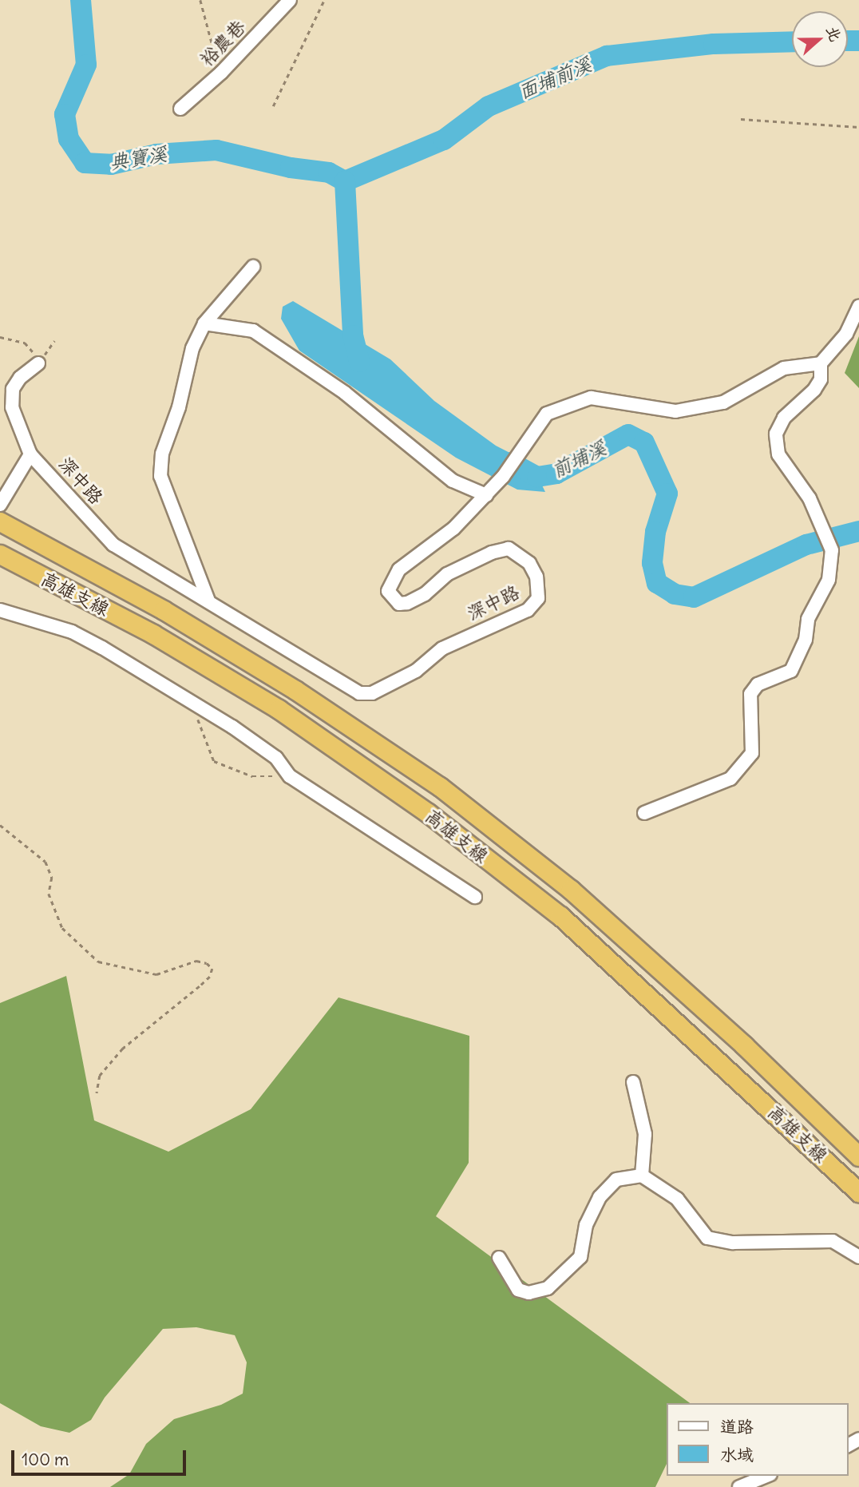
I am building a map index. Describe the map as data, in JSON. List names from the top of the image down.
{
  "streets": {
    "highway": ["高雄支線"],
    "street": ["裕農巷", "深中路"]
  },
  "water": ["面埔前溪", "典寶溪", "前埔溪"],
  "legend": ["道路", "水域"],
  "scale_bar": "100 m",
  "north": "right"
}
